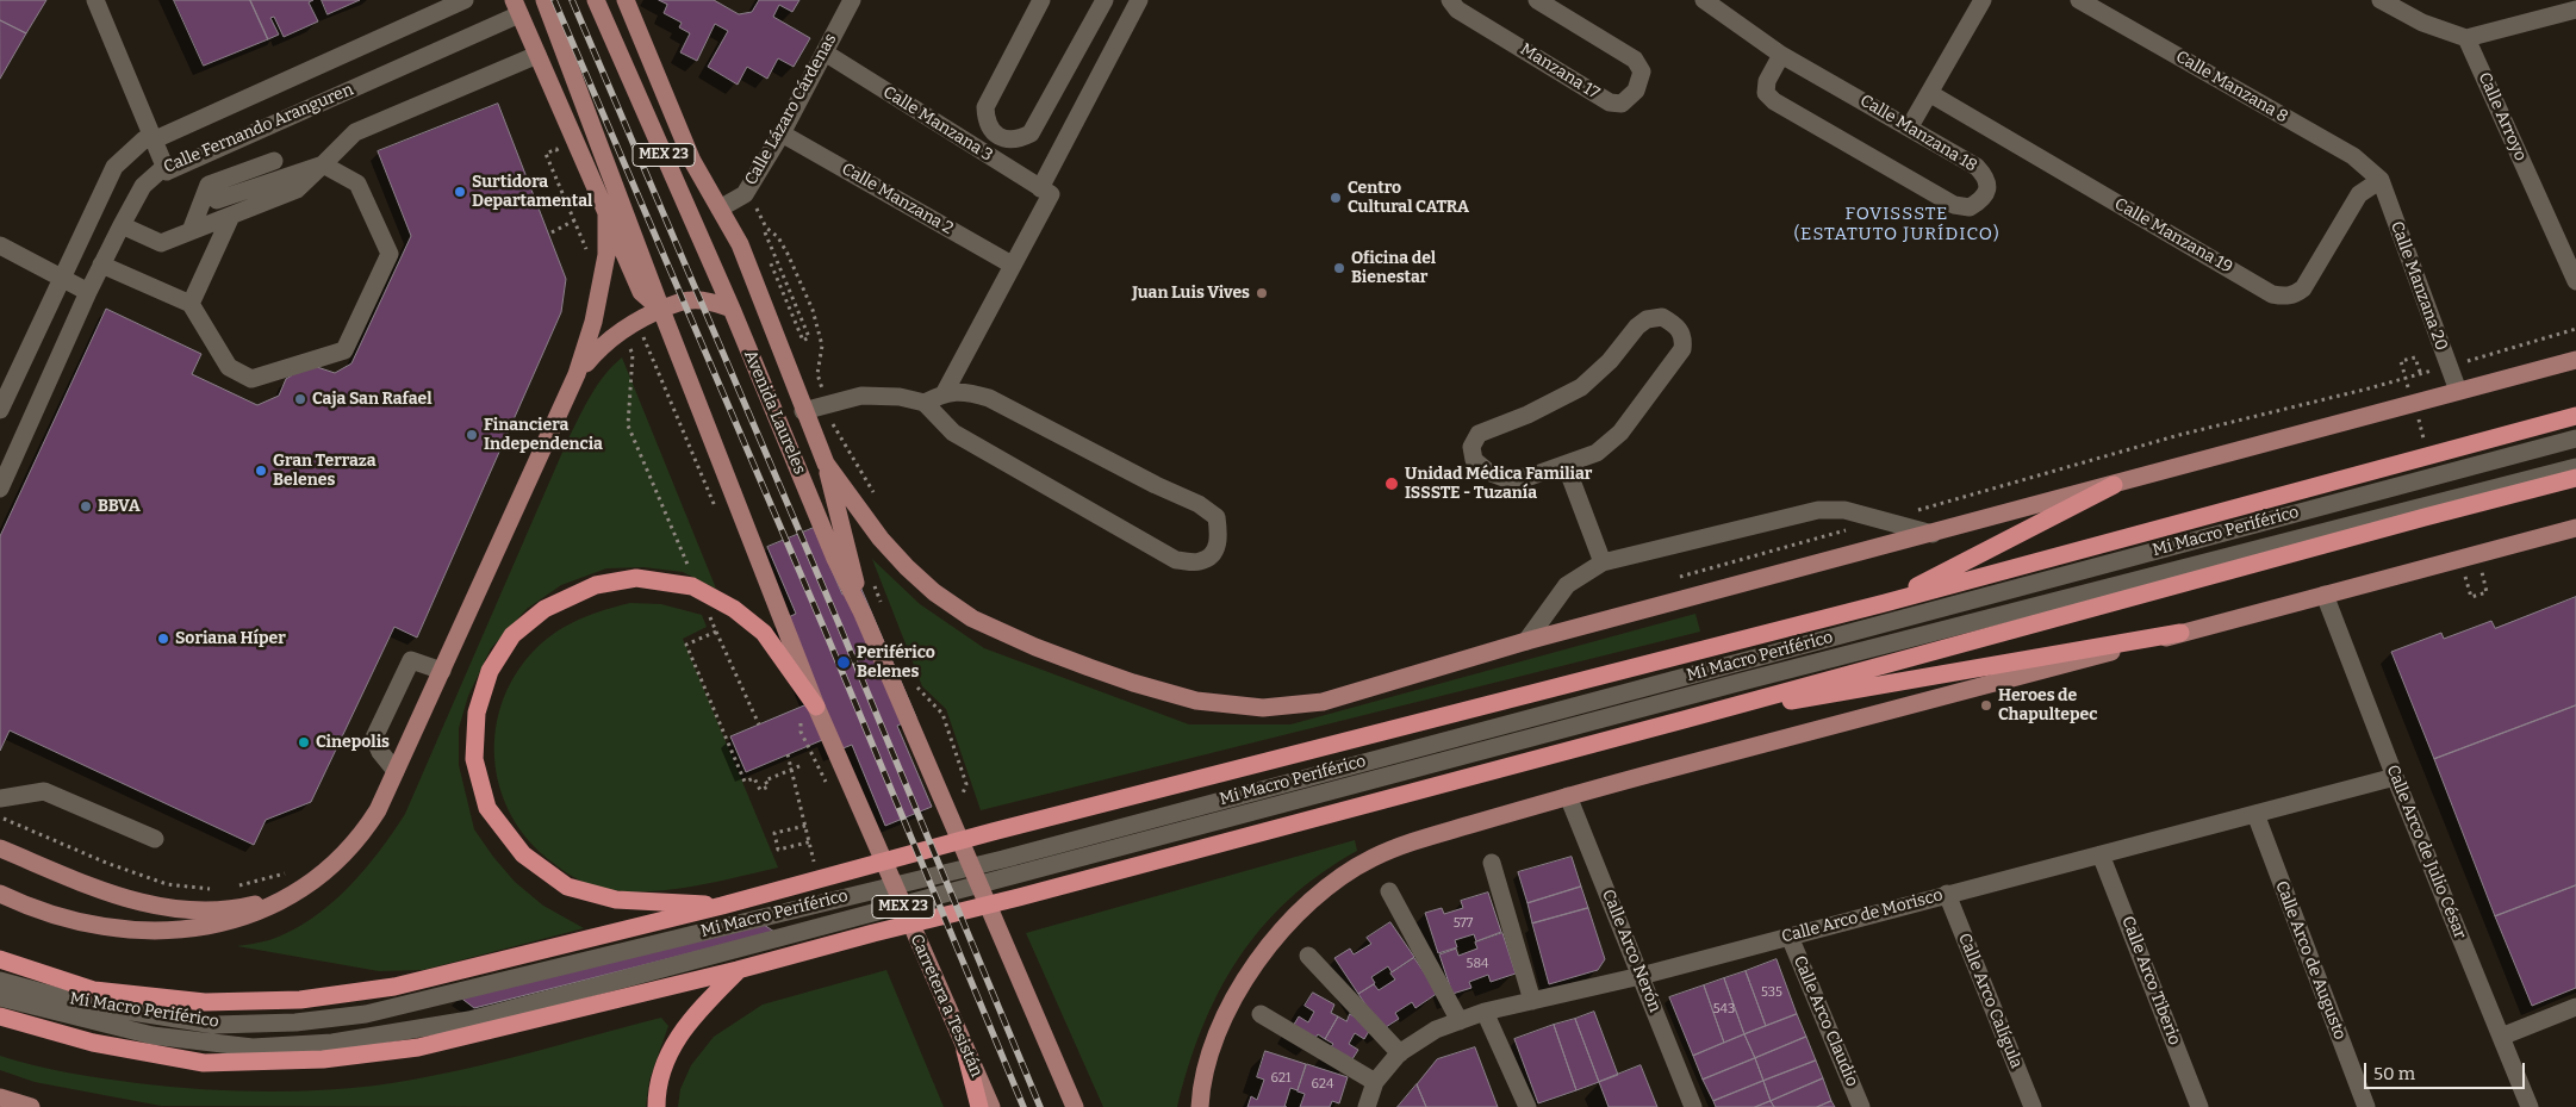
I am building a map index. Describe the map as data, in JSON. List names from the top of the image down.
{
  "streets": {
    "main road": ["MEX 23", "Avenida Laureles", "Carretera a Tesistán"],
    "street": [
      "Manzana 17",
      "Calle Manzana 8",
      "Calle Lázaro Cárdenas",
      "Calle Arroyo",
      "Calle Manzana 3",
      "Calle Fernando Aranguren",
      "Calle Manzana 18",
      "Calle Manzana 2",
      "Calle Manzana 19",
      "Calle Manzana 20",
      "Mi Macro Periférico",
      "Calle Arco de Julio César",
      "Calle Arco de Morisco",
      "Calle Arco Nerón",
      "Calle Arco de Augusto",
      "Calle Arco Tiberio",
      "Calle Arco Calígula",
      "Calle Arco Claudio"
    ]
  },
  "crossings": [
    ["Calle Manzana 8", "Calle Manzana 19"],
    ["Calle Manzana 8", "Calle Manzana 20"],
    ["Calle Lázaro Cárdenas", "Calle Manzana 3"],
    ["Calle Lázaro Cárdenas", "Calle Manzana 2"],
    ["Calle Lázaro Cárdenas", "Avenida Laureles"],
    ["MEX 23", "Carretera a Tesistán"],
    ["Calle Manzana 19", "Calle Manzana 20"],
    ["Calle Manzana 20", "Avenida Laureles"],
    ["Calle Arco de Julio César", "Calle Arco de Morisco"],
    ["Calle Arco de Morisco", "Calle Arco Nerón"],
    ["Calle Arco de Morisco", "Calle Arco de Augusto"],
    ["Calle Arco de Morisco", "Calle Arco Tiberio"],
    ["Calle Arco de Morisco", "Calle Arco Calígula"],
    ["Calle Arco de Morisco", "Calle Arco Claudio"]
  ],
  "districts": ["FOVISSSTE (ESTATUTO JURÍDICO)"],
  "places": [
    "Surtidora Departamental",
    "Centro Cultural CATRA",
    "Oficina del Bienestar",
    "Juan Luis Vives",
    "Caja San Rafael",
    "Financiera Independencia",
    "Gran Terraza Belenes",
    "Unidad Médica Familiar ISSSTE - Tuzanía",
    "BBVA",
    "Soriana Híper",
    "Periférico Belenes",
    "Heroes de Chapultepec",
    "Cinepolis"
  ],
  "house_numbers": [
    "577",
    "584",
    "535",
    "543",
    "621",
    "624"
  ],
  "scale_bar": "50 m"
}
